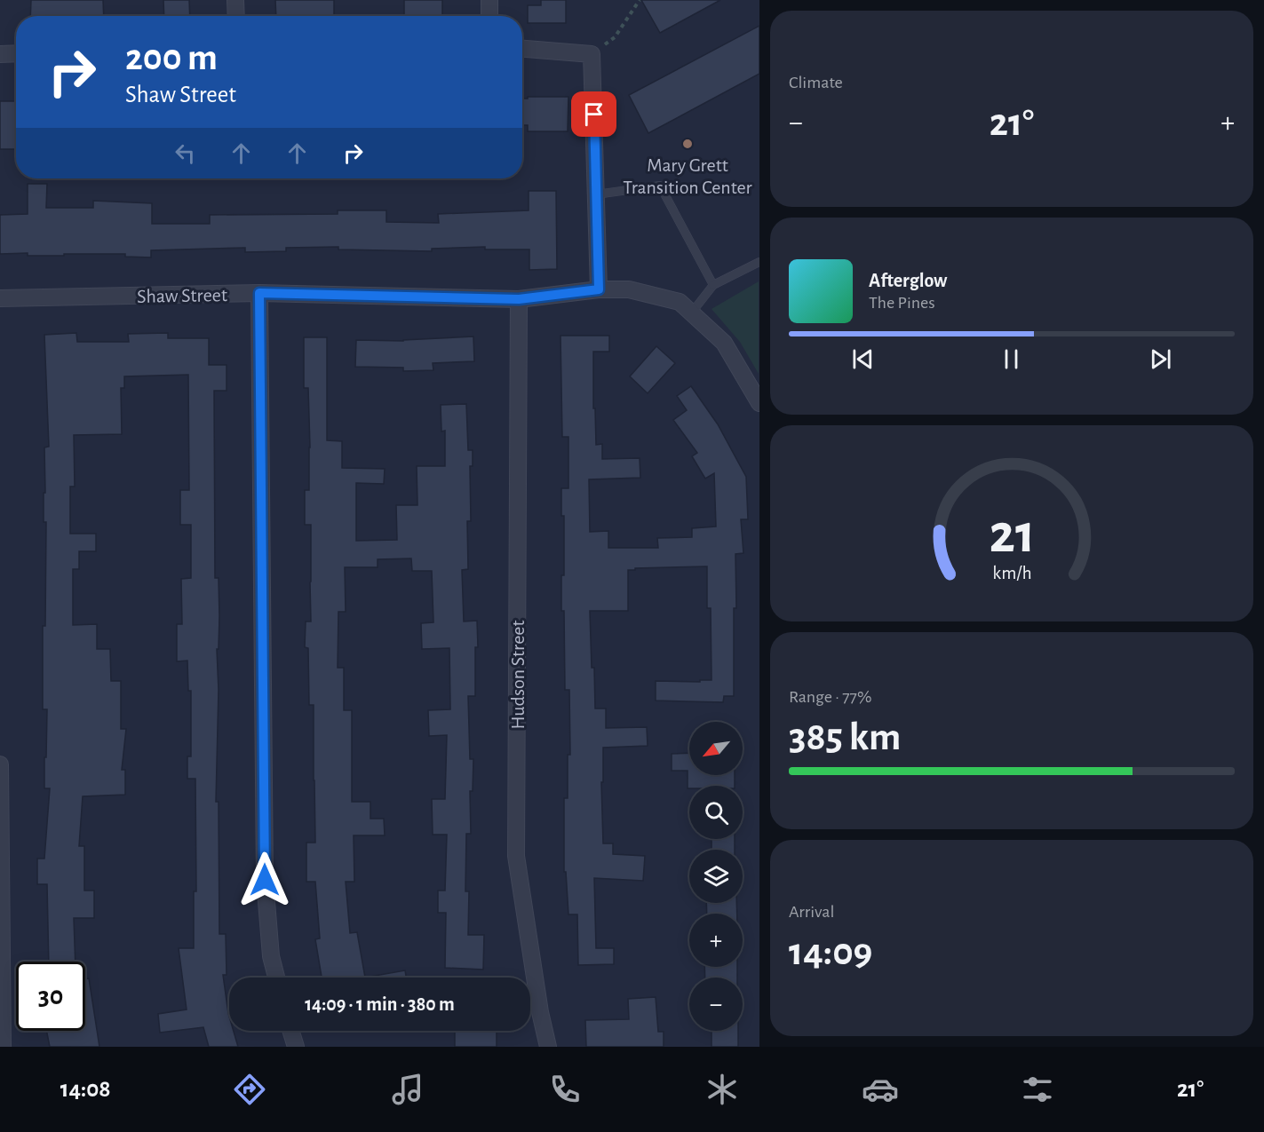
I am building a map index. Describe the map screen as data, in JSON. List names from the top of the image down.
{
  "streets": {
    "street": ["Shaw Street", "Hudson Street"]
  },
  "crossings": [
    ["Shaw Street", "Hudson Street"]
  ],
  "places": ["Mary Grett Transition Center"],
  "north": "bottom left",
  "page": {
    "tile": [
      "Climate",
      ["Range · 77%", "385 km"],
      ["Arrival", "14:09"]
    ],
    "turn": ["200 m", "Shaw Street"],
    "heat": ["−", "21°", "+"],
    "song": ["Afterglow", "The Pines"],
    "map_buttons": ["+", "−"],
    "limit": "30",
    "trip": "14:09 · 1 min · 380 m",
    "tabs": ["14:08", "21°"],
    "gauge": ["21", "km/h"]
  }
}
